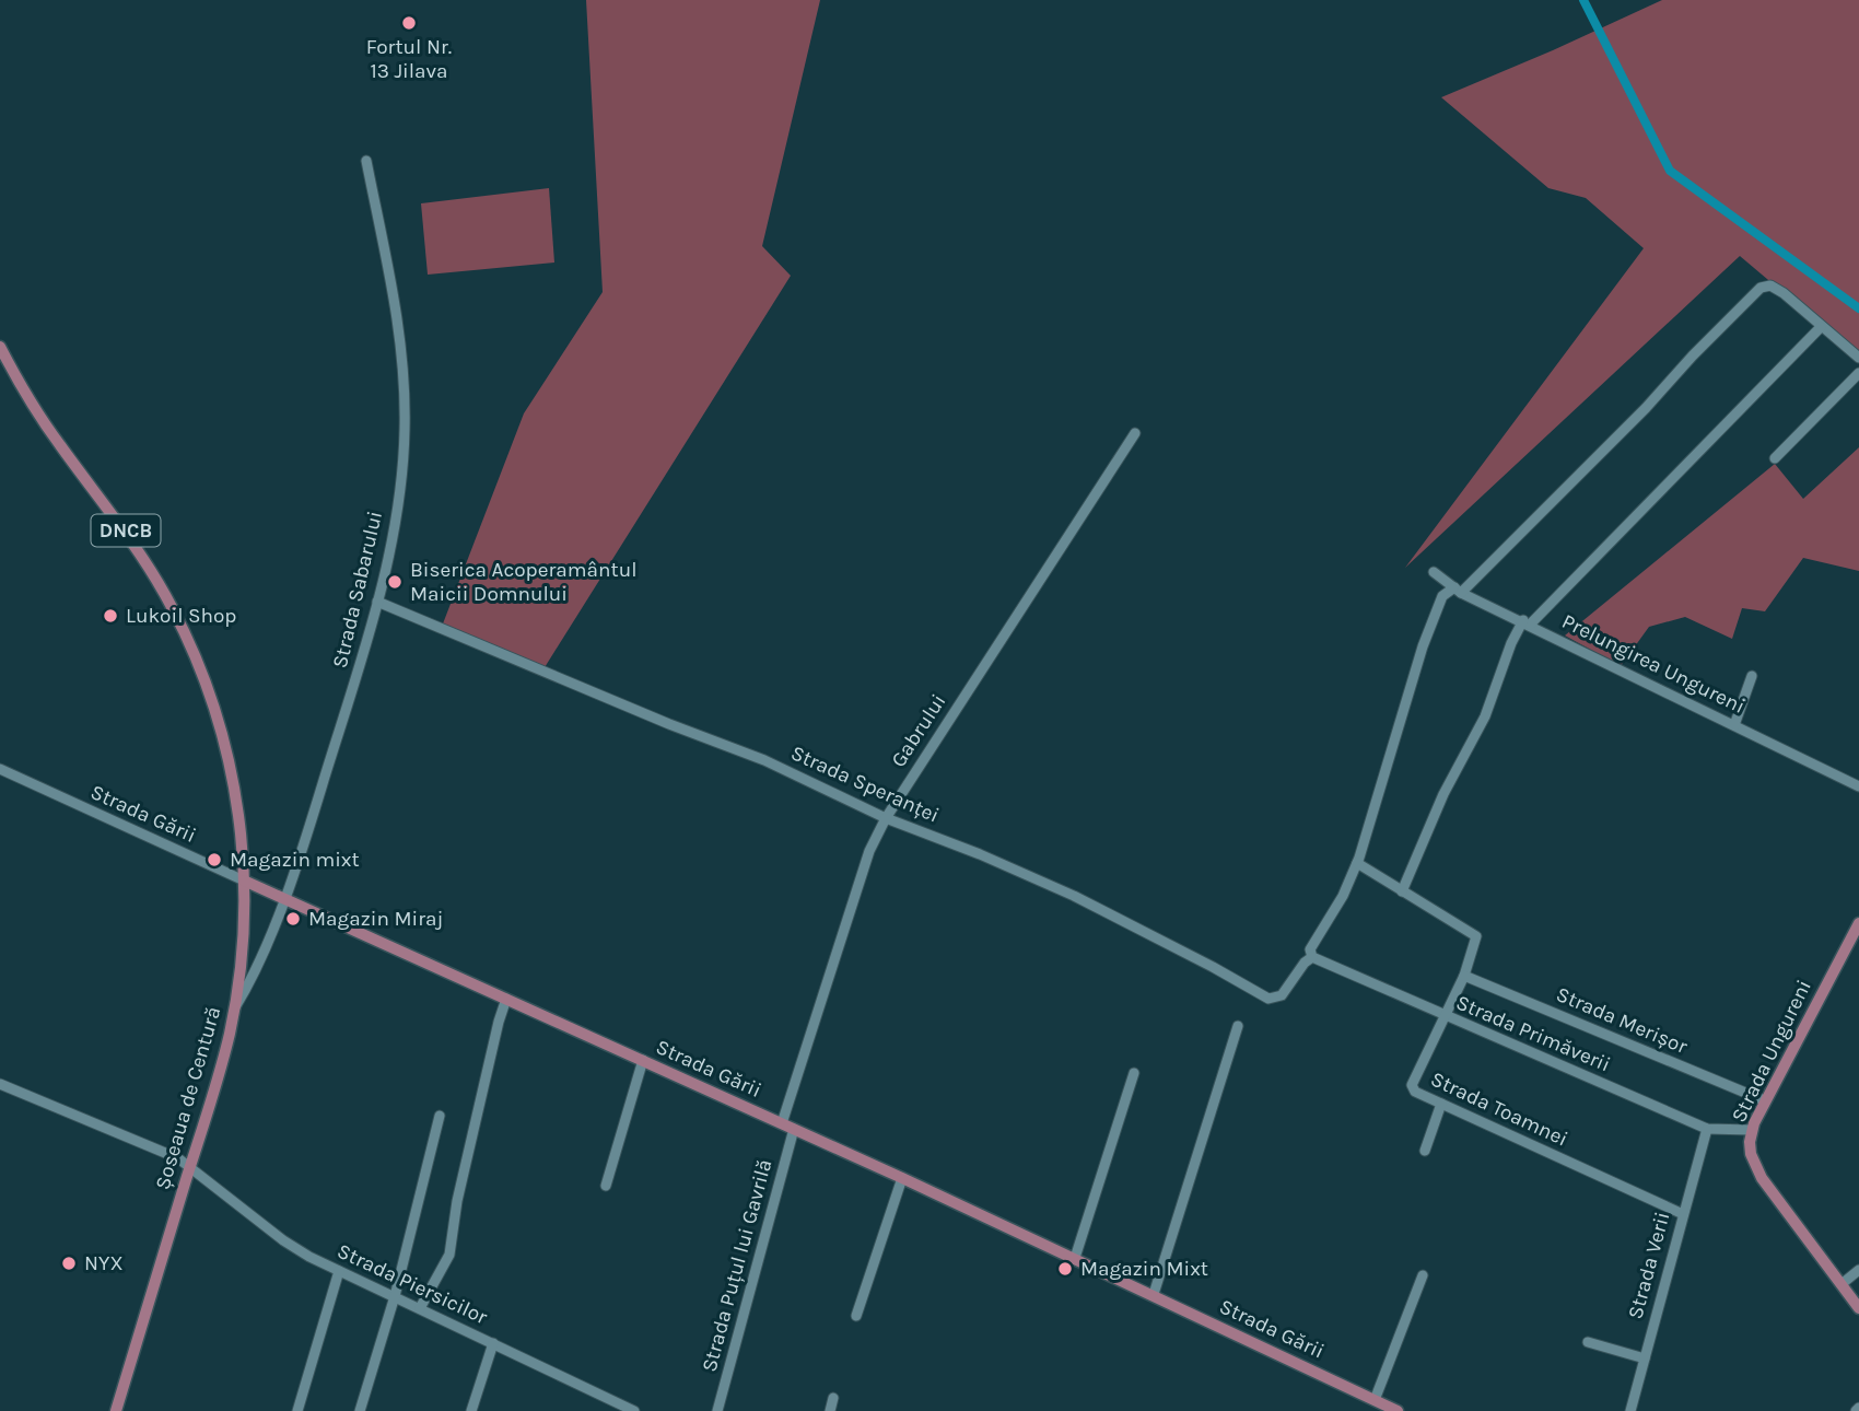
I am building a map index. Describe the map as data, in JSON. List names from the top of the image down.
{
  "streets": {
    "main road": [
      "DNCB",
      "Strada Gării",
      "Strada Ungureni",
      "Șoseaua de Centură"
    ],
    "street": [
      "Strada Sabarului",
      "Prelungirea Ungureni",
      "Gabrului",
      "Strada Speranței",
      "Strada Merișor",
      "Strada Primăverii",
      "Strada Toamnei",
      "Strada Puțul lui Gavrilă",
      "Strada Verii",
      "Strada Piersicilor"
    ]
  },
  "crossings": [
    ["Strada Sabarului", "Strada Speranței"],
    ["Strada Sabarului", "Strada Gării"],
    ["Strada Sabarului", "Șoseaua de Centură"],
    ["Prelungirea Ungureni", "Strada Speranței"],
    ["Gabrului", "Strada Speranței"],
    ["Gabrului", "Strada Gării"],
    ["Gabrului", "Strada Puțul lui Gavrilă"],
    ["Strada Speranței", "Strada Primăverii"],
    ["Strada Speranței", "Strada Toamnei"],
    ["Strada Gării", "Șoseaua de Centură"],
    ["Strada Gării", "Strada Puțul lui Gavrilă"],
    ["Strada Merișor", "Strada Ungureni"],
    ["Strada Merișor", "Strada Toamnei"],
    ["Strada Primăverii", "Strada Ungureni"],
    ["Strada Primăverii", "Strada Toamnei"],
    ["Strada Primăverii", "Strada Verii"],
    ["Șoseaua de Centură", "Strada Piersicilor"],
    ["Strada Toamnei", "Strada Verii"]
  ],
  "places": [
    "Fortul Nr. 13 Jilava",
    "Biserica Acoperamântul Maicii Domnului",
    "Lukoil Shop",
    "Magazin mixt",
    "Magazin Miraj",
    "NYX",
    "Magazin Mixt"
  ]
}
